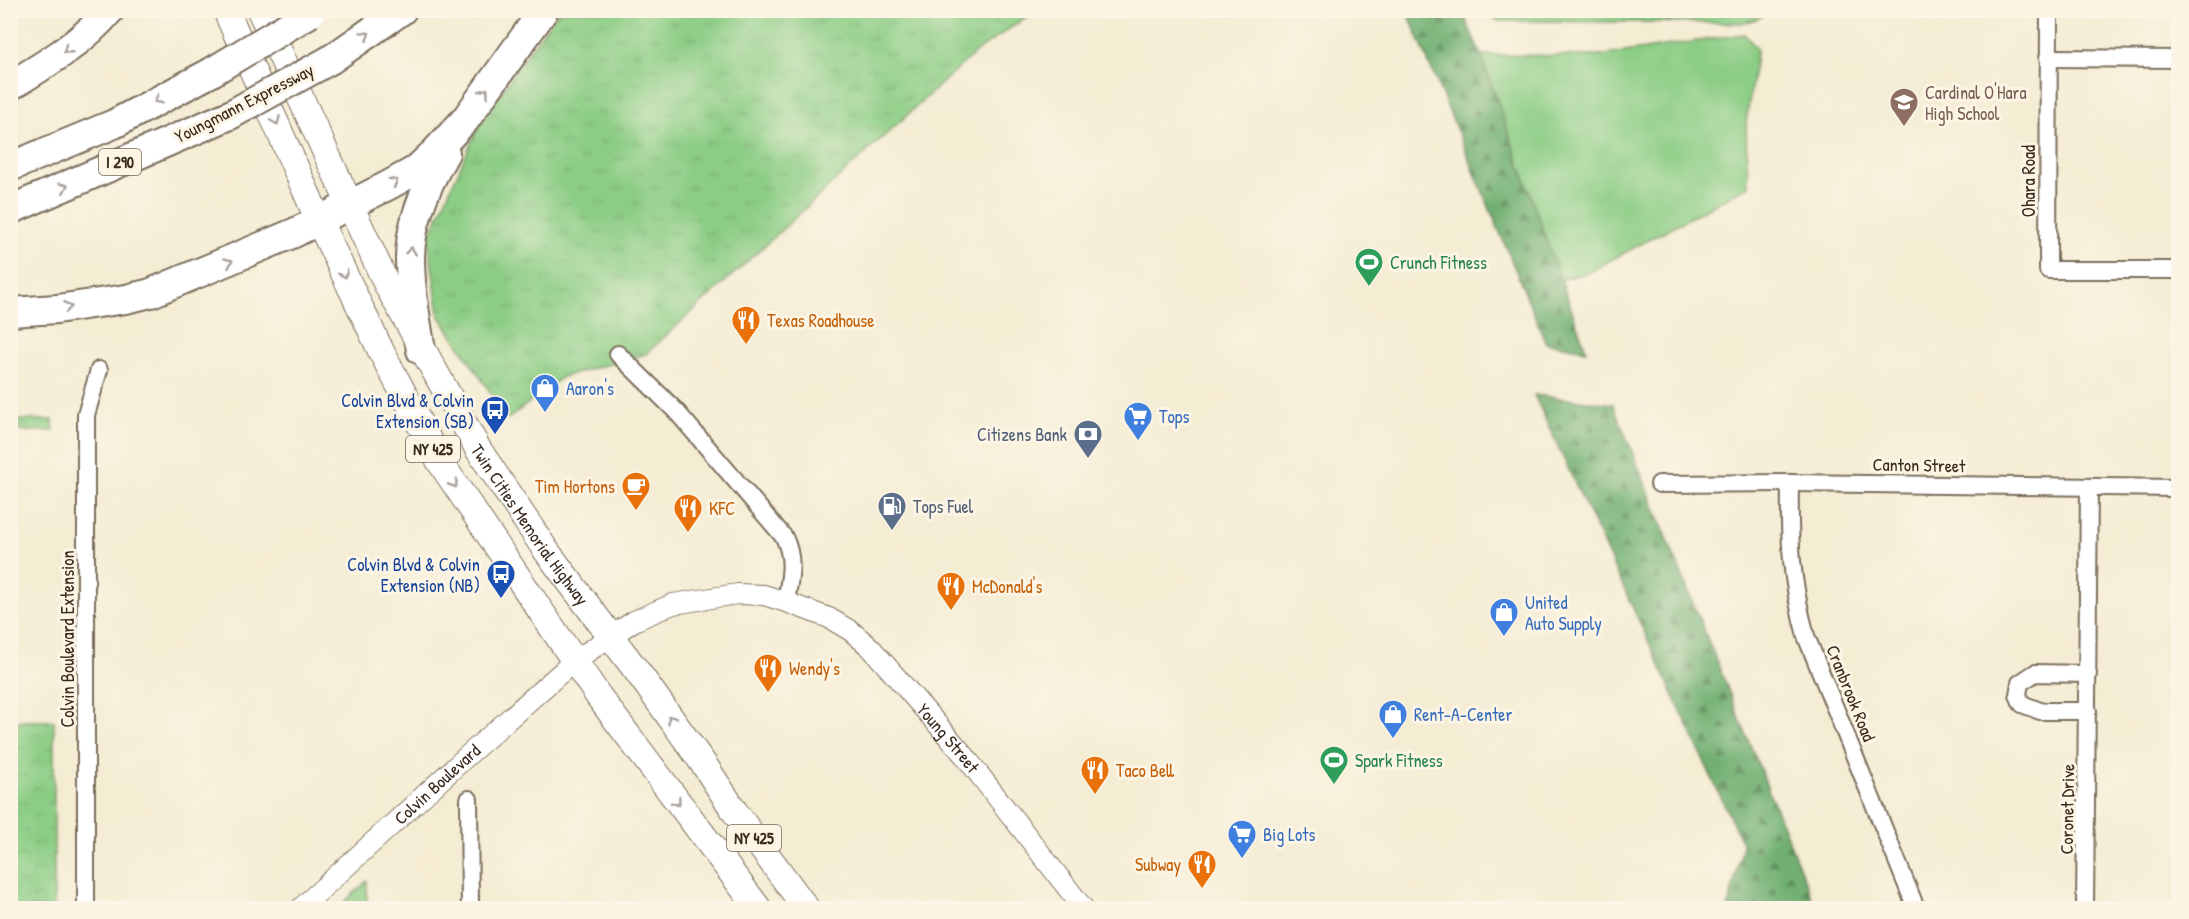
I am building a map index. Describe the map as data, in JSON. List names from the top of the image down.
{
  "streets": {
    "highway": ["Youngmann Expressway", "I 290"],
    "main road": ["NY 425", "Twin Cities Memorial Highway"],
    "street": [
      "Ohara Road",
      "Canton Street",
      "Colvin Boulevard Extension",
      "Cranbrook Road",
      "Young Street",
      "Colvin Boulevard",
      "Coronet Drive"
    ]
  },
  "crossings": [
    ["NY 425", "Young Street"],
    ["NY 425", "Colvin Boulevard"],
    ["Canton Street", "Cranbrook Road"],
    ["Canton Street", "Coronet Drive"],
    ["Twin Cities Memorial Highway", "Young Street"],
    ["Young Street", "Colvin Boulevard"]
  ],
  "places": {
    "school or university": ["Cardinal O'Hara High School"],
    "sports": ["Crunch Fitness", "Spark Fitness"],
    "restaurant": [
      "Texas Roadhouse",
      "KFC",
      "McDonald's",
      "Wendy's",
      "Taco Bell",
      "Subway"
    ],
    "shop": ["Aaron's", "United Auto Supply", "Rent-A-Center"],
    "bus stop": ["Colvin Blvd & Colvin Extension (SB)", "Colvin Blvd & Colvin Extension (NB)"],
    "supermarket": ["Tops", "Big Lots"],
    "bank": ["Citizens Bank"],
    "cafe": ["Tim Hortons"],
    "fuel station": ["Tops Fuel"]
  }
}
